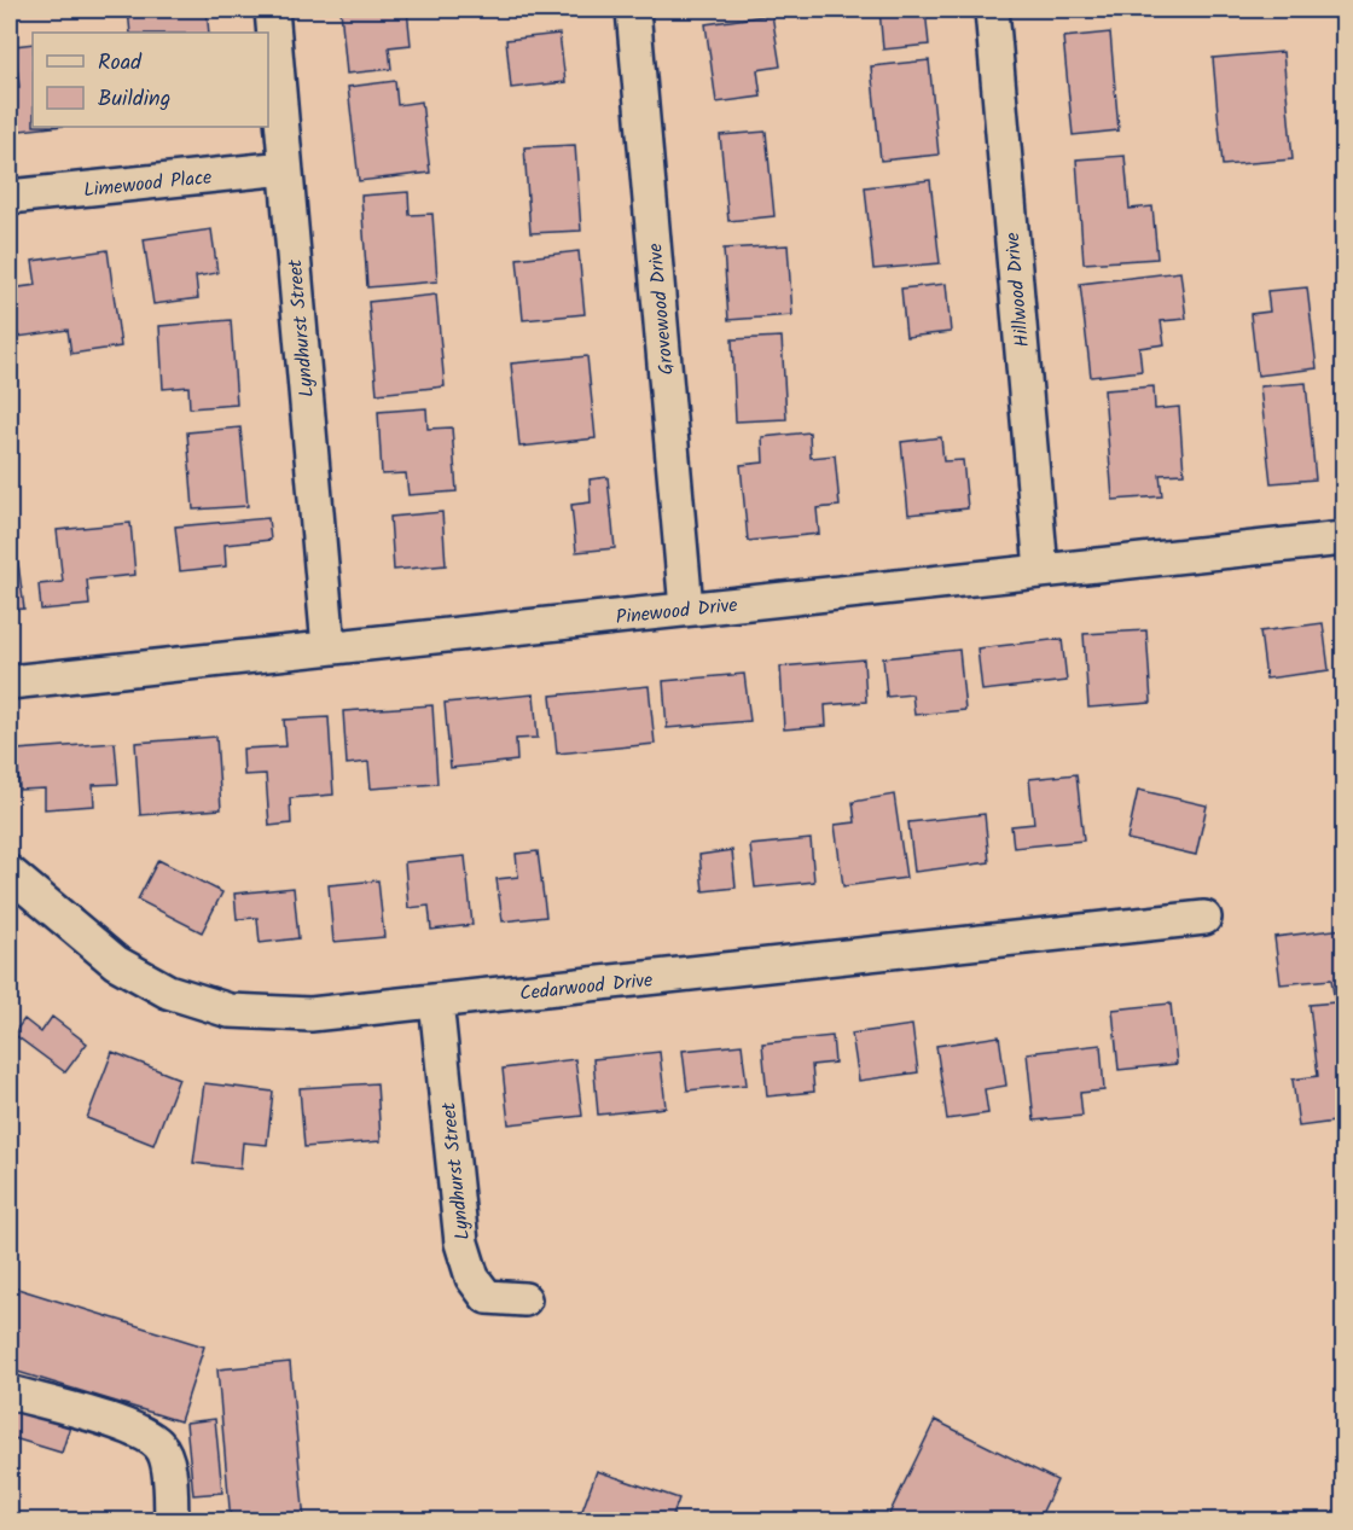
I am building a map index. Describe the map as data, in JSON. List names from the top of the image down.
{
  "streets": {
    "street": [
      "Limewood Place",
      "Hillwood Drive",
      "Grovewood Drive",
      "Lyndhurst Street",
      "Pinewood Drive",
      "Cedarwood Drive"
    ]
  },
  "crossings": [
    ["Limewood Place", "Lyndhurst Street"],
    ["Hillwood Drive", "Pinewood Drive"],
    ["Grovewood Drive", "Pinewood Drive"],
    ["Lyndhurst Street", "Pinewood Drive"],
    ["Lyndhurst Street", "Cedarwood Drive"]
  ],
  "legend": ["Road", "Building"]
}
